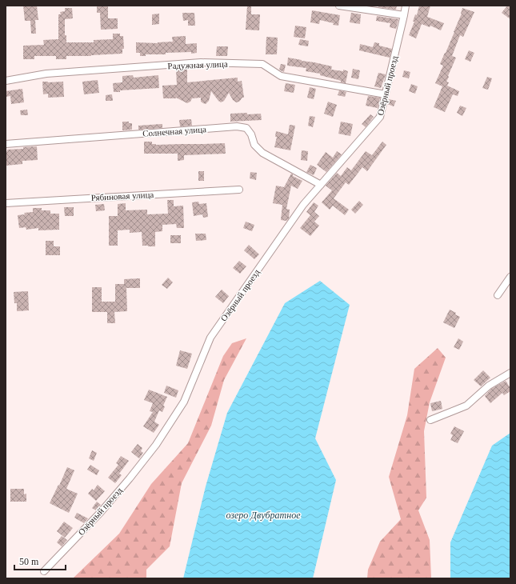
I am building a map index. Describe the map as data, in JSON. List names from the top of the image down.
{
  "streets": {
    "street": [
      "Радужная улица",
      "Озёрный проезд",
      "Солнечная улица",
      "Рябиновая улица"
    ]
  },
  "crossings": [
    ["Радужная улица", "Озёрный проезд"],
    ["Озёрный проезд", "Солнечная улица"]
  ],
  "water": ["озеро Двубратное"],
  "scale_bar": "50 m"
}
